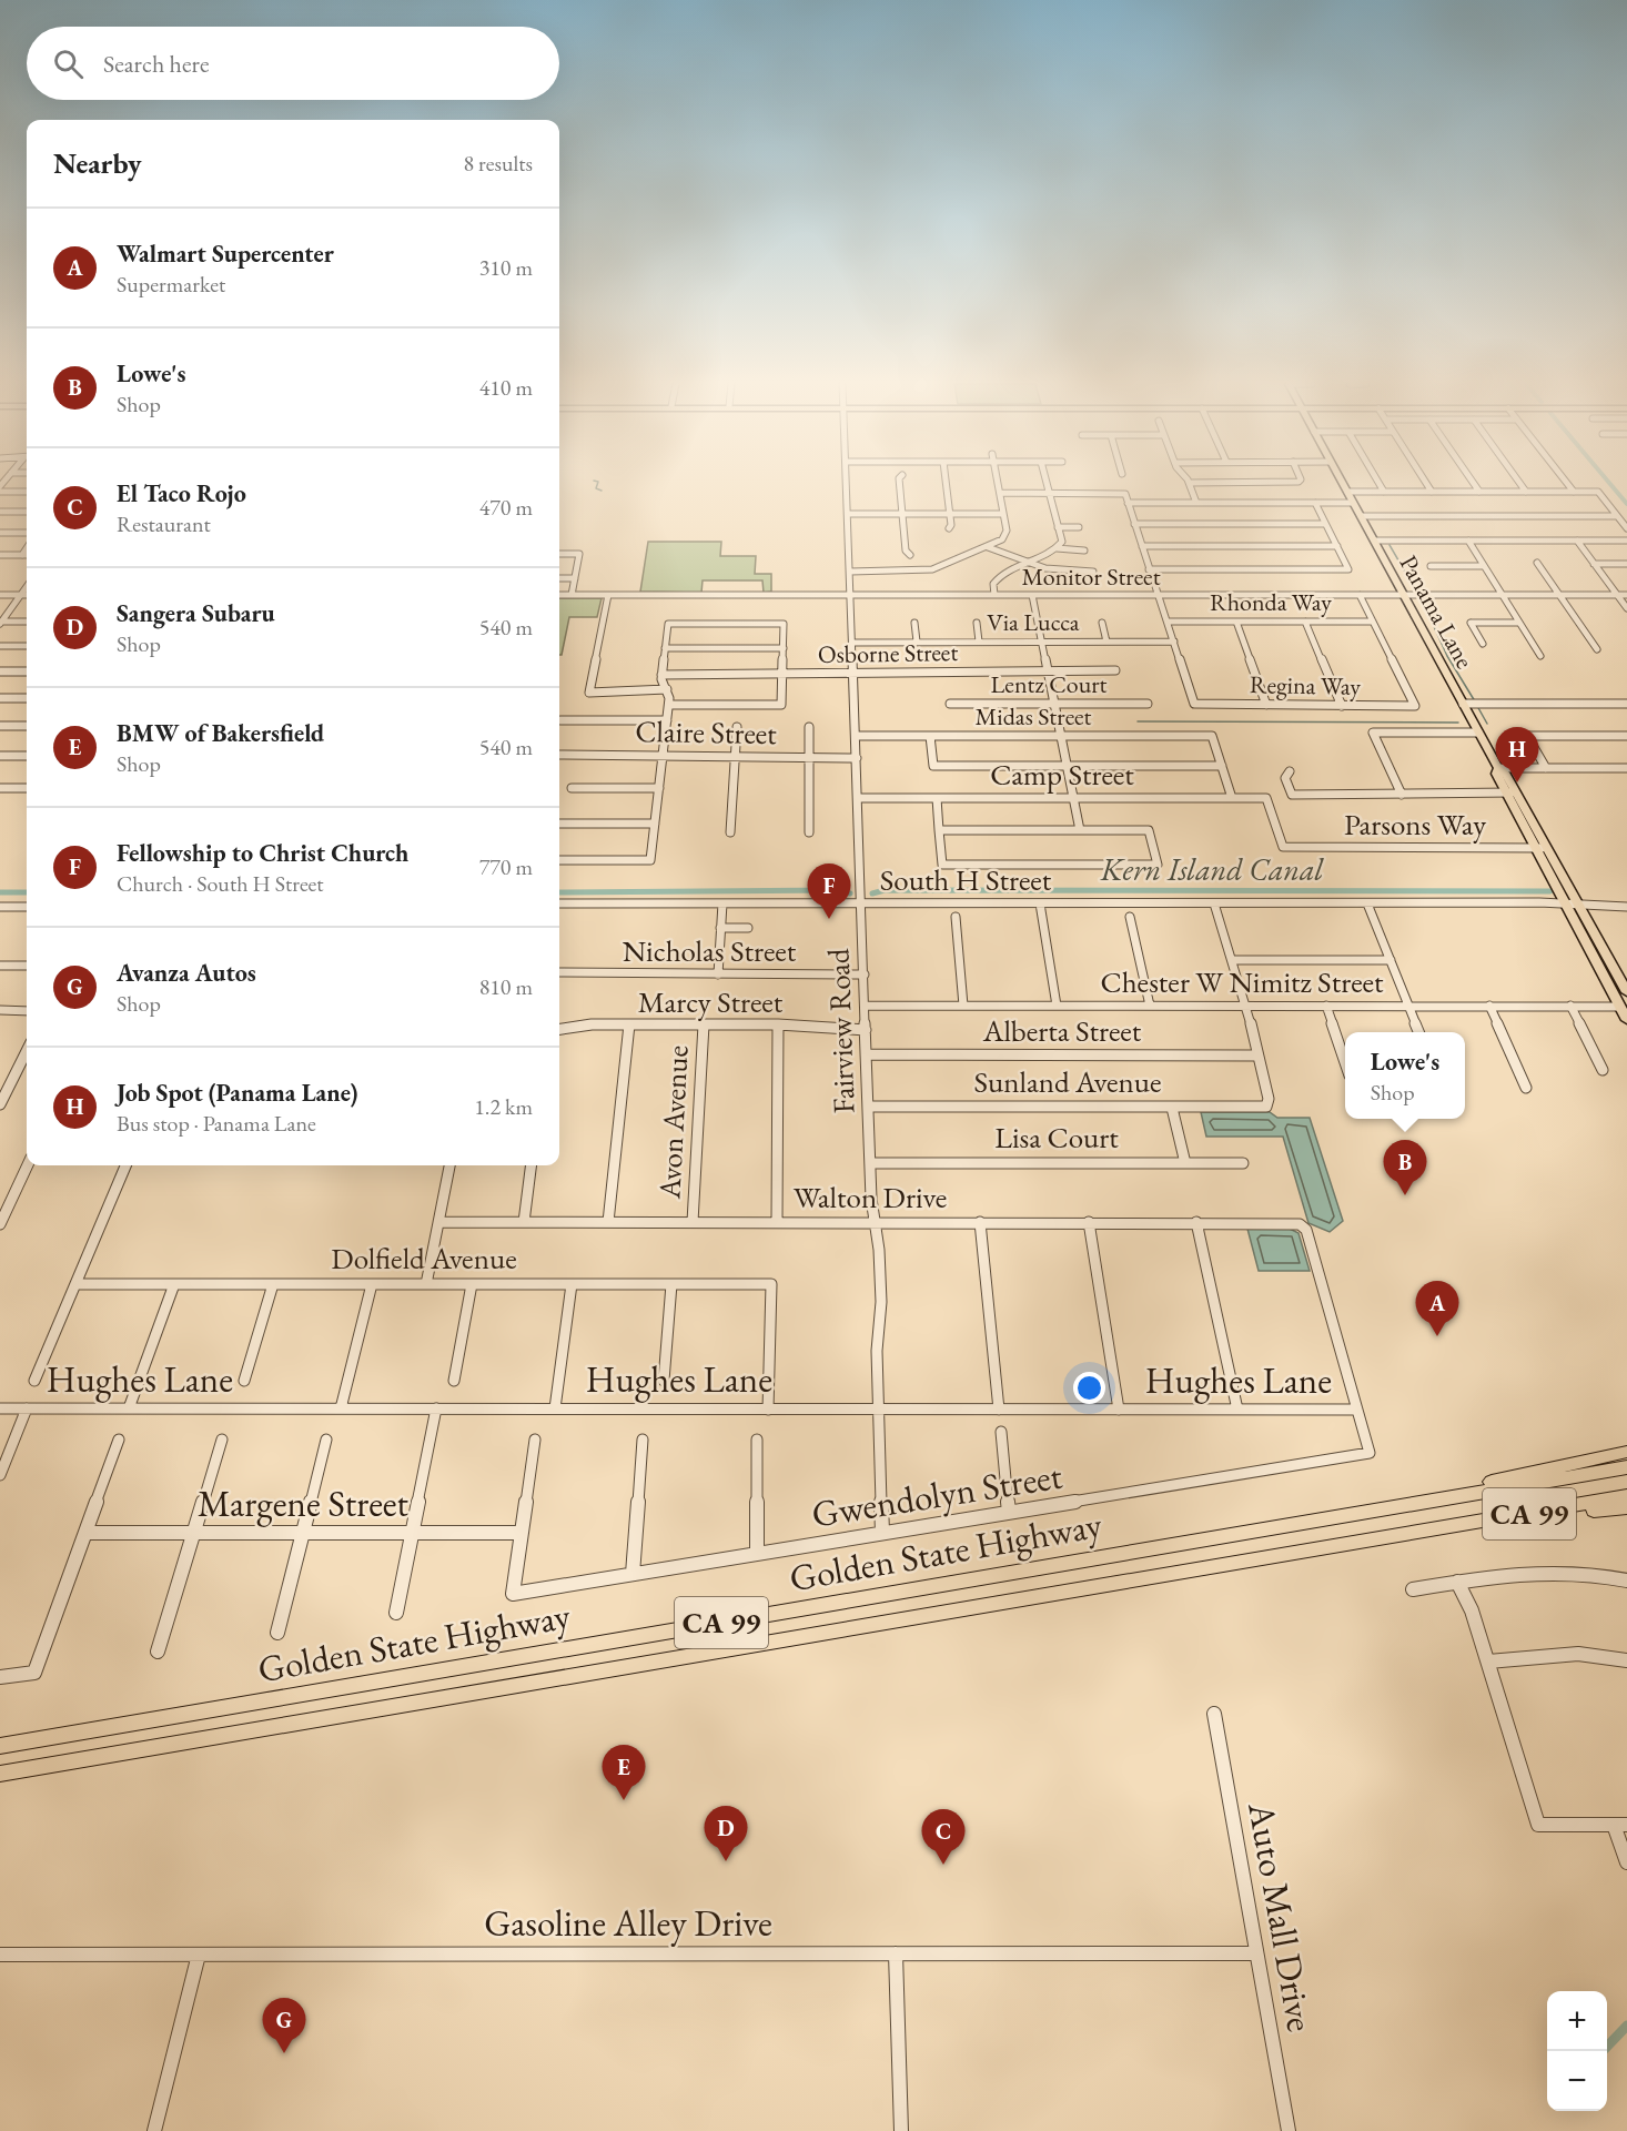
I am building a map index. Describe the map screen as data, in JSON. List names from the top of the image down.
{
  "streets": {
    "highway": ["CA 99", "Golden State Highway"],
    "main road": ["Panama Lane"],
    "street": [
      "Monitor Street",
      "Rhonda Way",
      "Via Lucca",
      "Osborne Street",
      "Lentz Court",
      "Regina Way",
      "Midas Street",
      "Claire Street",
      "Camp Street",
      "Parsons Way",
      "South H Street",
      "Nicholas Street",
      "Chester W Nimitz Street",
      "Marcy Street",
      "Fairview Road",
      "Alberta Street",
      "Sunland Avenue",
      "Avon Avenue",
      "Lisa Court",
      "Walton Drive",
      "Dolfield Avenue",
      "Hughes Lane",
      "Gwendolyn Street",
      "Margene Street",
      "Auto Mall Drive",
      "Gasoline Alley Drive"
    ]
  },
  "crossings": [
    ["Monitor Street", "Panama Lane"],
    ["Monitor Street", "Fairview Road"],
    ["Rhonda Way", "Regina Way"],
    ["Panama Lane", "Parsons Way"],
    ["Panama Lane", "South H Street"],
    ["Panama Lane", "Chester W Nimitz Street"],
    ["Via Lucca", "Regina Way"],
    ["Via Lucca", "Fairview Road"],
    ["Osborne Street", "Fairview Road"],
    ["Midas Street", "Fairview Road"],
    ["Claire Street", "Fairview Road"],
    ["Camp Street", "Parsons Way"],
    ["Camp Street", "Fairview Road"],
    ["South H Street", "Fairview Road"],
    ["Nicholas Street", "Fairview Road"],
    ["Chester W Nimitz Street", "Fairview Road"],
    ["Marcy Street", "Fairview Road"],
    ["Marcy Street", "Avon Avenue"],
    ["Fairview Road", "Alberta Street"],
    ["Fairview Road", "Sunland Avenue"],
    ["Fairview Road", "Lisa Court"],
    ["Fairview Road", "Walton Drive"],
    ["Fairview Road", "Hughes Lane"],
    ["Fairview Road", "Gwendolyn Street"],
    ["Alberta Street", "Sunland Avenue"],
    ["Avon Avenue", "Walton Drive"],
    ["Walton Drive", "Hughes Lane"],
    ["Walton Drive", "Gwendolyn Street"],
    ["Dolfield Avenue", "Hughes Lane"],
    ["Hughes Lane", "Gwendolyn Street"],
    ["Gwendolyn Street", "Margene Street"],
    ["Auto Mall Drive", "Gasoline Alley Drive"]
  ],
  "water": ["Kern Island Canal"],
  "page": {
    "search": "Search here",
    "heading": ["Nearby", "8 results"],
    "list": [
      {
        "mark": "A",
        "name": "Walmart Supercenter",
        "note": "Supermarket",
        "value": "310 m"
      },
      {
        "mark": "B",
        "name": "Lowe's",
        "note": "Shop",
        "value": "410 m"
      },
      {
        "mark": "C",
        "name": "El Taco Rojo",
        "note": "Restaurant",
        "value": "470 m"
      },
      {
        "mark": "D",
        "name": "Sangera Subaru",
        "note": "Shop",
        "value": "540 m"
      },
      {
        "mark": "E",
        "name": "BMW of Bakersfield",
        "note": "Shop",
        "value": "540 m"
      },
      {
        "mark": "F",
        "name": "Fellowship to Christ Church",
        "note": "Church · South H Street",
        "value": "770 m"
      },
      {
        "mark": "G",
        "name": "Avanza Autos",
        "note": "Shop",
        "value": "810 m"
      },
      {
        "mark": "H",
        "name": "Job Spot (Panama Lane)",
        "note": "Bus stop · Panama Lane",
        "value": "1.2 km"
      }
    ],
    "pins": [
      "H",
      "F",
      "B",
      "A",
      "E",
      "D",
      "C",
      "G"
    ],
    "popup": ["Lowe's", "Shop"],
    "map_buttons": ["+", "−"]
  }
}
